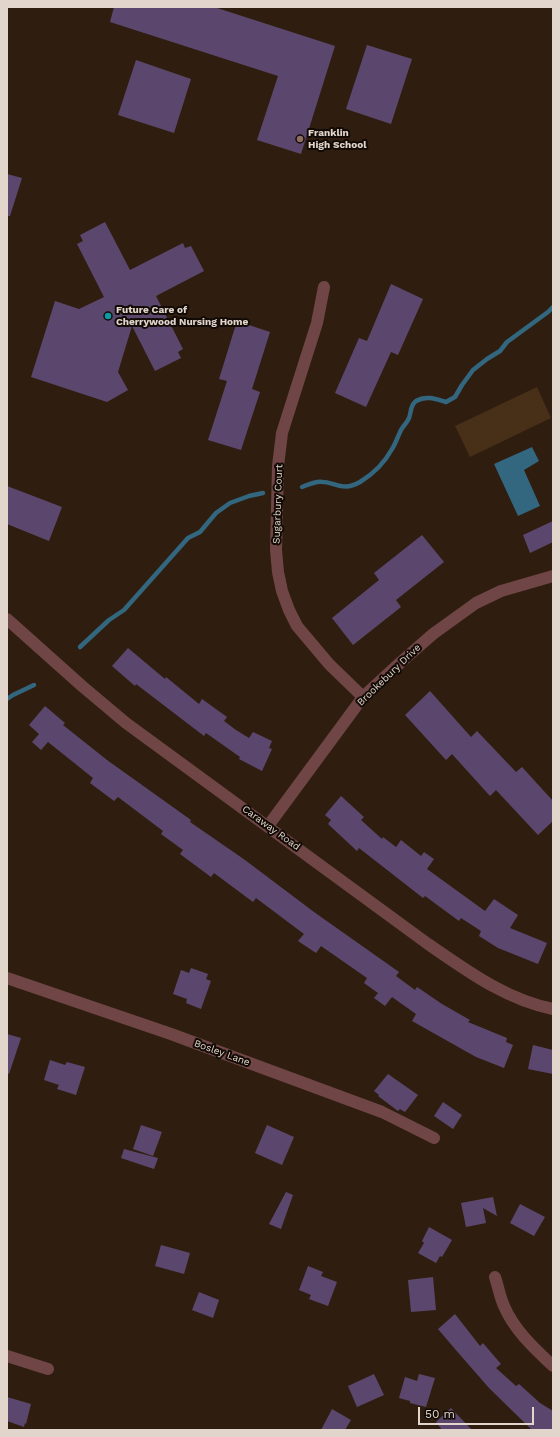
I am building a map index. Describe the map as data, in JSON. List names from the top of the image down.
{
  "streets": {
    "street": [
      "Sugarbury Court",
      "Brookebury Drive",
      "Caraway Road",
      "Bosley Lane"
    ]
  },
  "crossings": [
    ["Sugarbury Court", "Brookebury Drive"],
    ["Brookebury Drive", "Caraway Road"]
  ],
  "places": ["Franklin High School", "Future Care of Cherrywood Nursing Home"],
  "scale_bar": "50 m"
}
